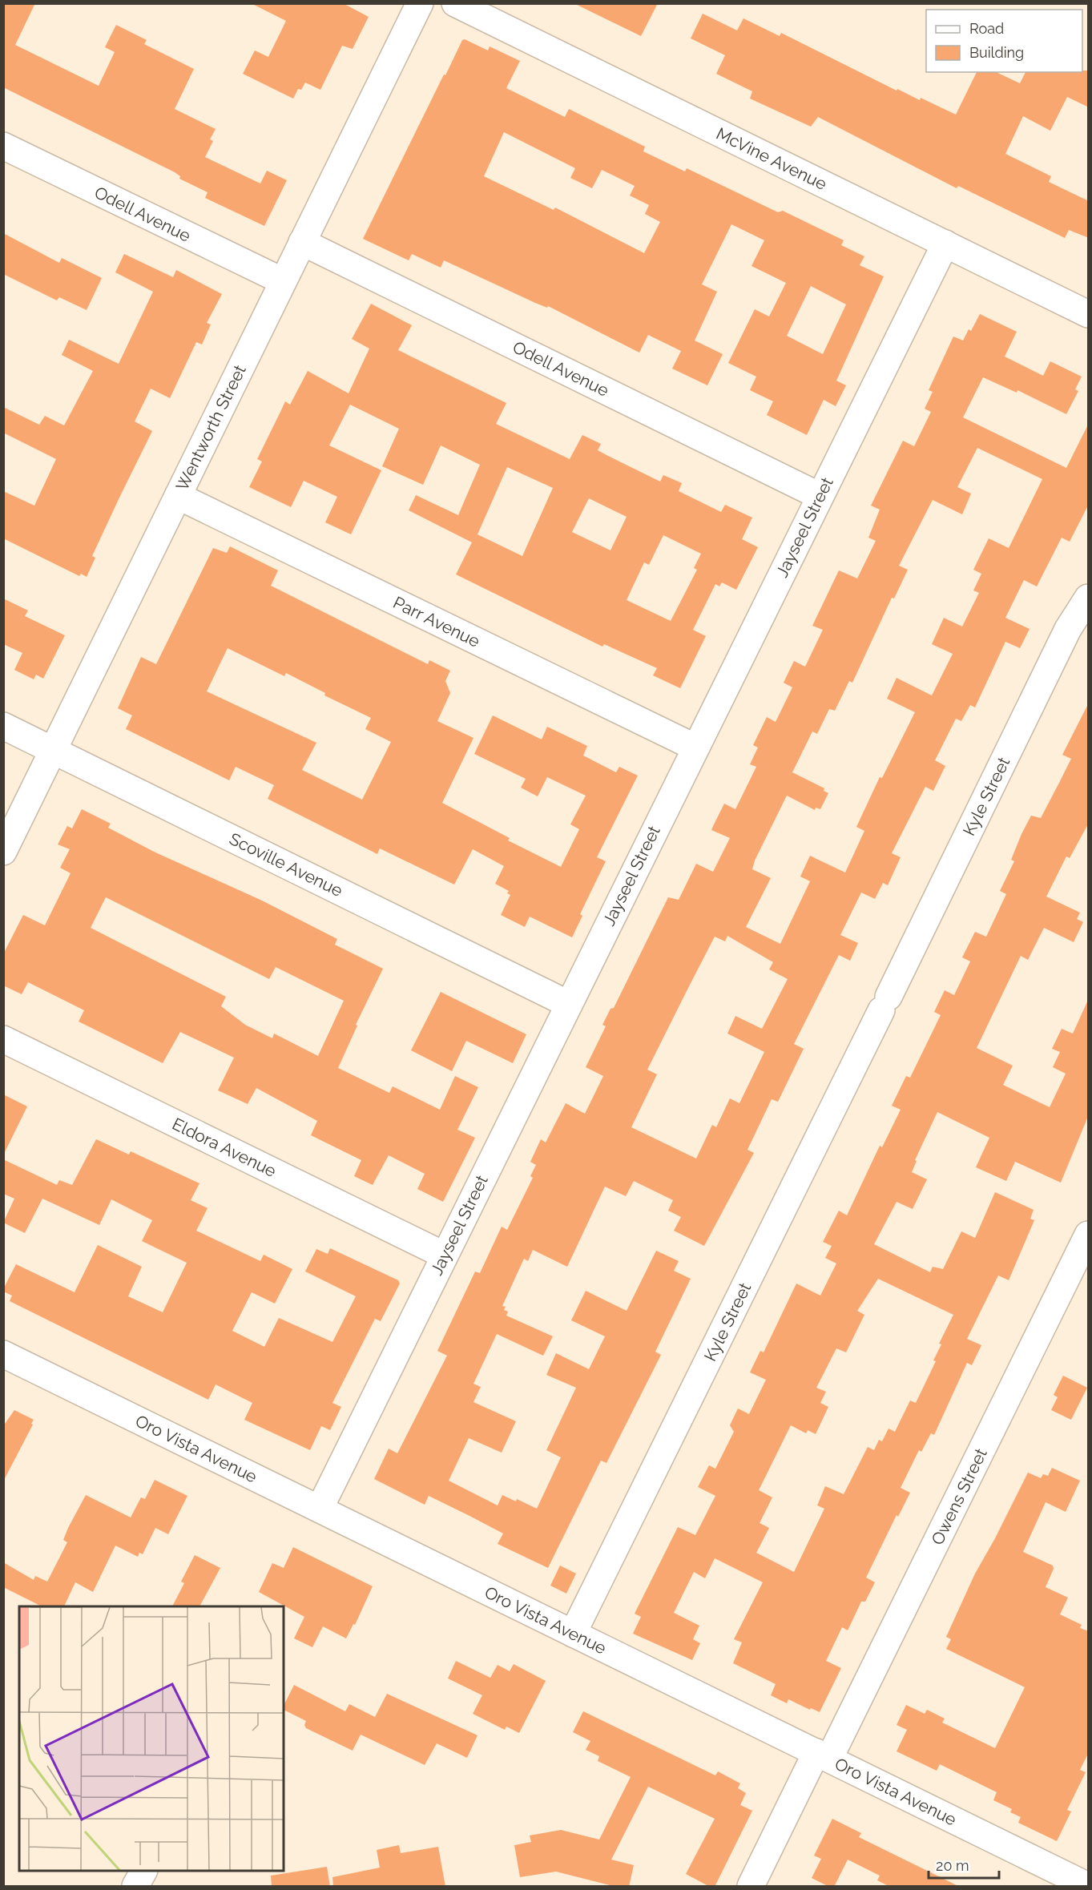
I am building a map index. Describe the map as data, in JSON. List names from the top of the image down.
{
  "streets": {
    "street": [
      "McVine Avenue",
      "Odell Avenue",
      "Wentworth Street",
      "Jayseel Street",
      "Parr Avenue",
      "Kyle Street",
      "Scoville Avenue",
      "Eldora Avenue",
      "Oro Vista Avenue",
      "Owens Street"
    ]
  },
  "crossings": [
    ["McVine Avenue", "Jayseel Street"],
    ["Odell Avenue", "Wentworth Street"],
    ["Odell Avenue", "Jayseel Street"],
    ["Wentworth Street", "Parr Avenue"],
    ["Wentworth Street", "Scoville Avenue"],
    ["Jayseel Street", "Parr Avenue"],
    ["Jayseel Street", "Scoville Avenue"],
    ["Jayseel Street", "Eldora Avenue"],
    ["Jayseel Street", "Oro Vista Avenue"],
    ["Kyle Street", "Oro Vista Avenue"],
    ["Oro Vista Avenue", "Owens Street"]
  ],
  "legend": ["Road", "Building"],
  "scale_bar": "20 m"
}
